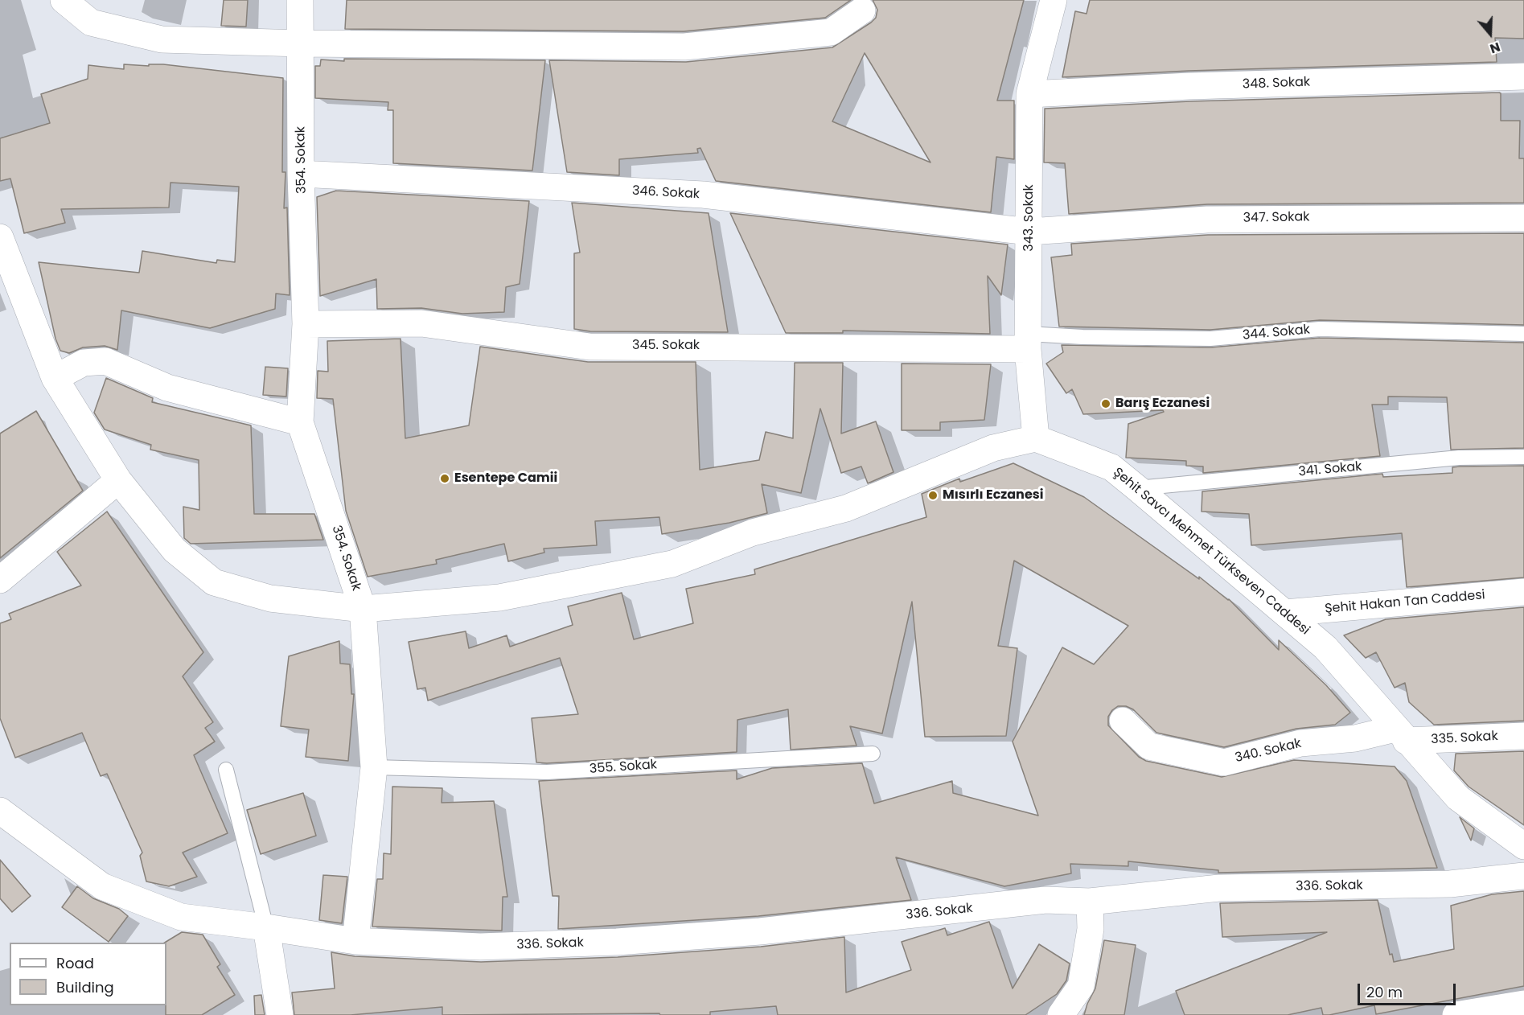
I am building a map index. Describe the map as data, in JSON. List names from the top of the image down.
{
  "streets": {
    "street": [
      "348. Sokak",
      "354. Sokak",
      "346. Sokak",
      "343. Sokak",
      "347. Sokak",
      "345. Sokak",
      "Şehit Savcı Mehmet Türkseven Caddesi",
      "Şehit Hakan Tan Caddesi",
      "335. Sokak",
      "340. Sokak",
      "336. Sokak"
    ],
    "lane": ["344. Sokak", "341. Sokak", "355. Sokak"]
  },
  "crossings": [
    ["348. Sokak", "343. Sokak"],
    ["354. Sokak", "346. Sokak"],
    ["354. Sokak", "345. Sokak"],
    ["354. Sokak", "355. Sokak"],
    ["354. Sokak", "336. Sokak"],
    ["346. Sokak", "343. Sokak"],
    ["346. Sokak", "347. Sokak"],
    ["343. Sokak", "347. Sokak"],
    ["343. Sokak", "344. Sokak"],
    ["343. Sokak", "345. Sokak"],
    ["343. Sokak", "Şehit Savcı Mehmet Türkseven Caddesi"],
    ["344. Sokak", "345. Sokak"],
    ["341. Sokak", "Şehit Savcı Mehmet Türkseven Caddesi"],
    ["Şehit Savcı Mehmet Türkseven Caddesi", "Şehit Hakan Tan Caddesi"],
    ["Şehit Savcı Mehmet Türkseven Caddesi", "335. Sokak"],
    ["Şehit Savcı Mehmet Türkseven Caddesi", "340. Sokak"],
    ["335. Sokak", "340. Sokak"]
  ],
  "places": ["Barış Eczanesi", "Esentepe Camii", "Mısırlı Eczanesi"],
  "legend": ["Road", "Building"],
  "scale_bar": "20 m",
  "north": "bottom"
}
